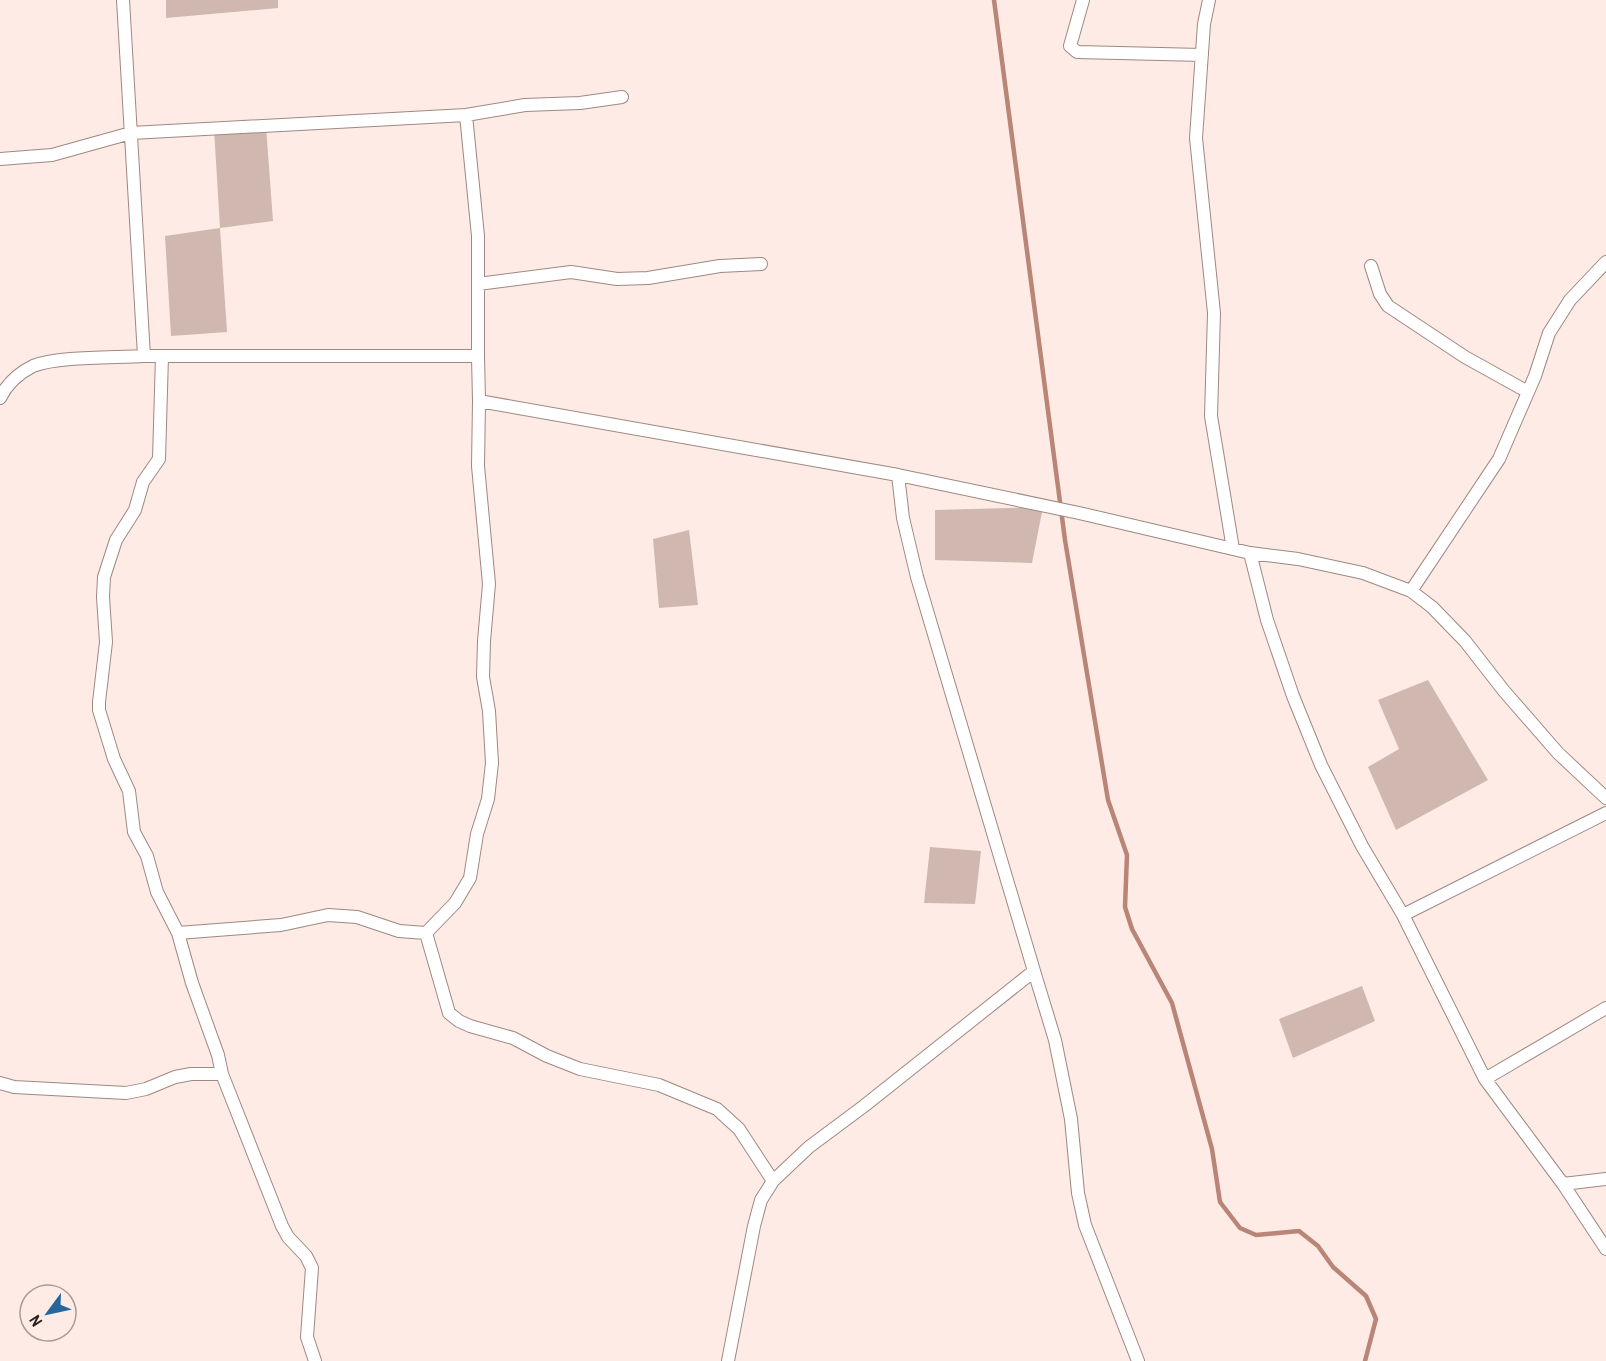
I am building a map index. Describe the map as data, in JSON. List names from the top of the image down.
{
  "north": "bottom left"
}
